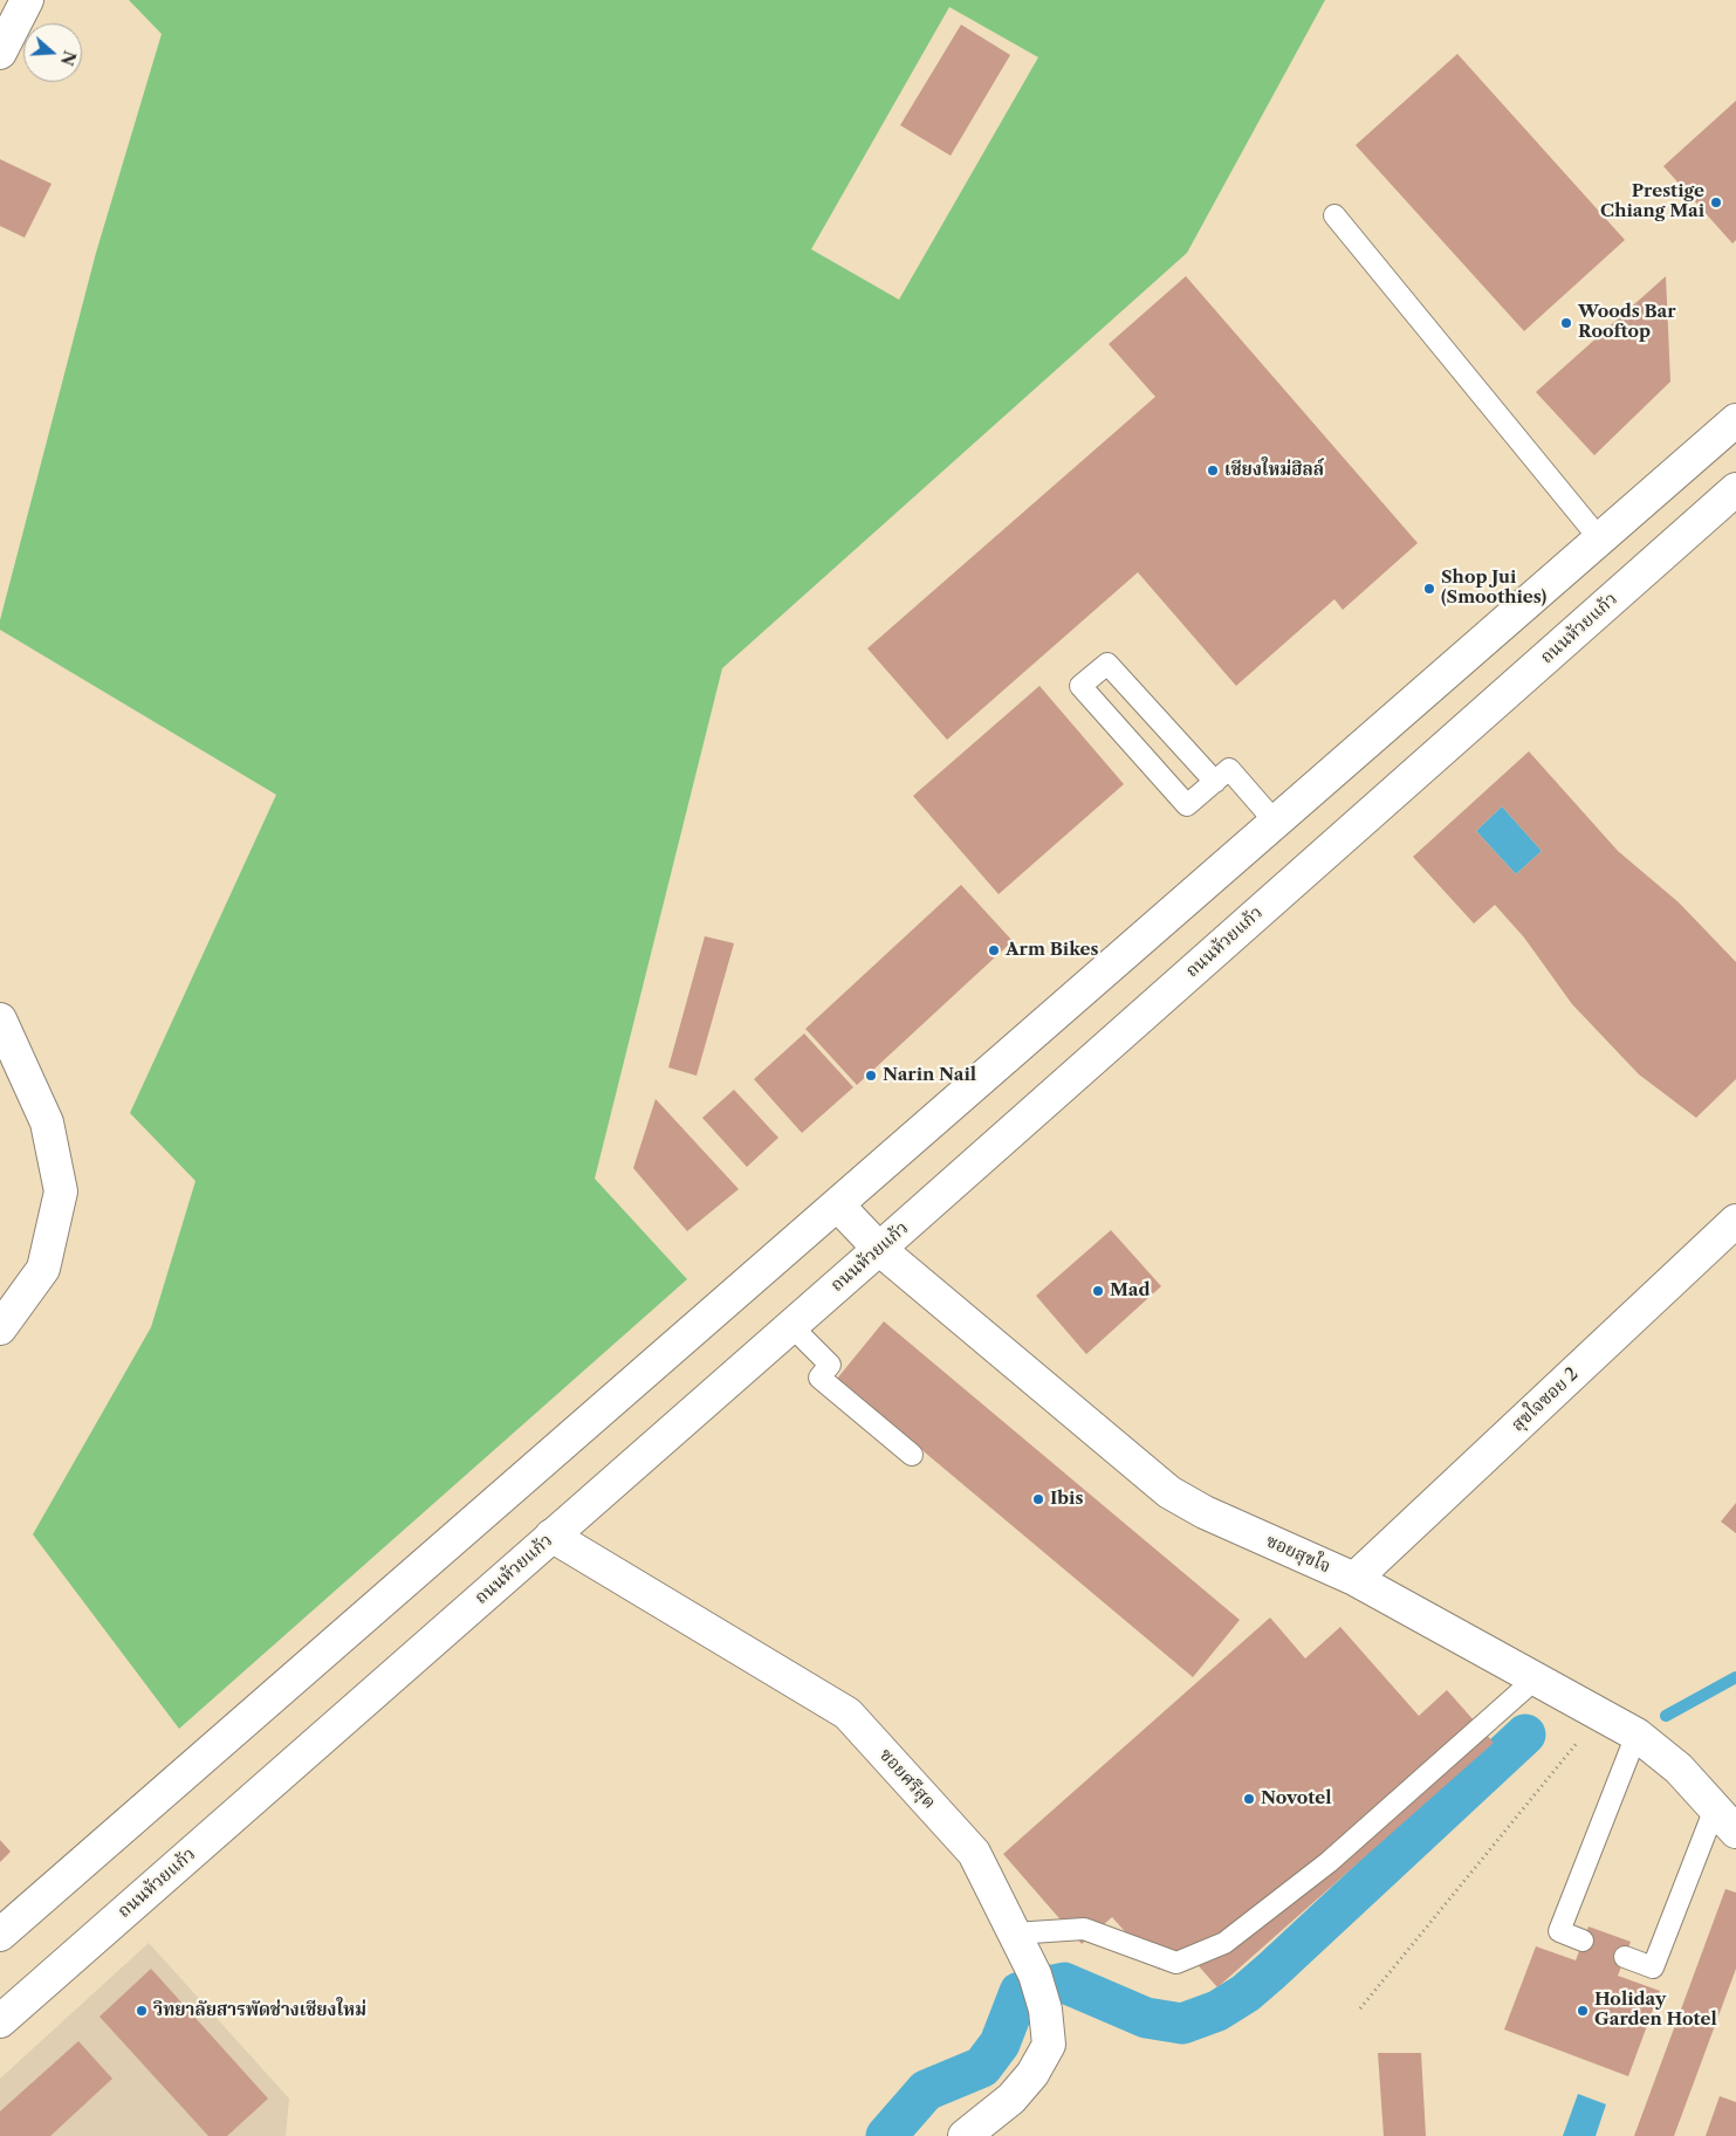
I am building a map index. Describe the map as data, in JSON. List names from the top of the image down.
{
  "streets": {
    "main road": [
      "ถนนห้วยแก้ว",
      "สุขใจซอย 2",
      "ซอยสุขใจ",
      "ซอยศรีสุด"
    ]
  },
  "crossings": [
    ["ถนนห้วยแก้ว", "ซอยสุขใจ"],
    ["ถนนห้วยแก้ว", "ซอยศรีสุด"],
    ["สุขใจซอย 2", "ซอยสุขใจ"]
  ],
  "places": [
    "Prestige Chiang Mai",
    "Woods Bar Rooftop",
    "เชียงใหม่ฮิลล์",
    "Shop Jui (Smoothies)",
    "Arm Bikes",
    "Narin Nail",
    "Mad",
    "Ibis",
    "Novotel",
    "วิทยาลัยสารพัดช่างเชียงใหม่",
    "Holiday Garden Hotel"
  ],
  "north": "right"
}
